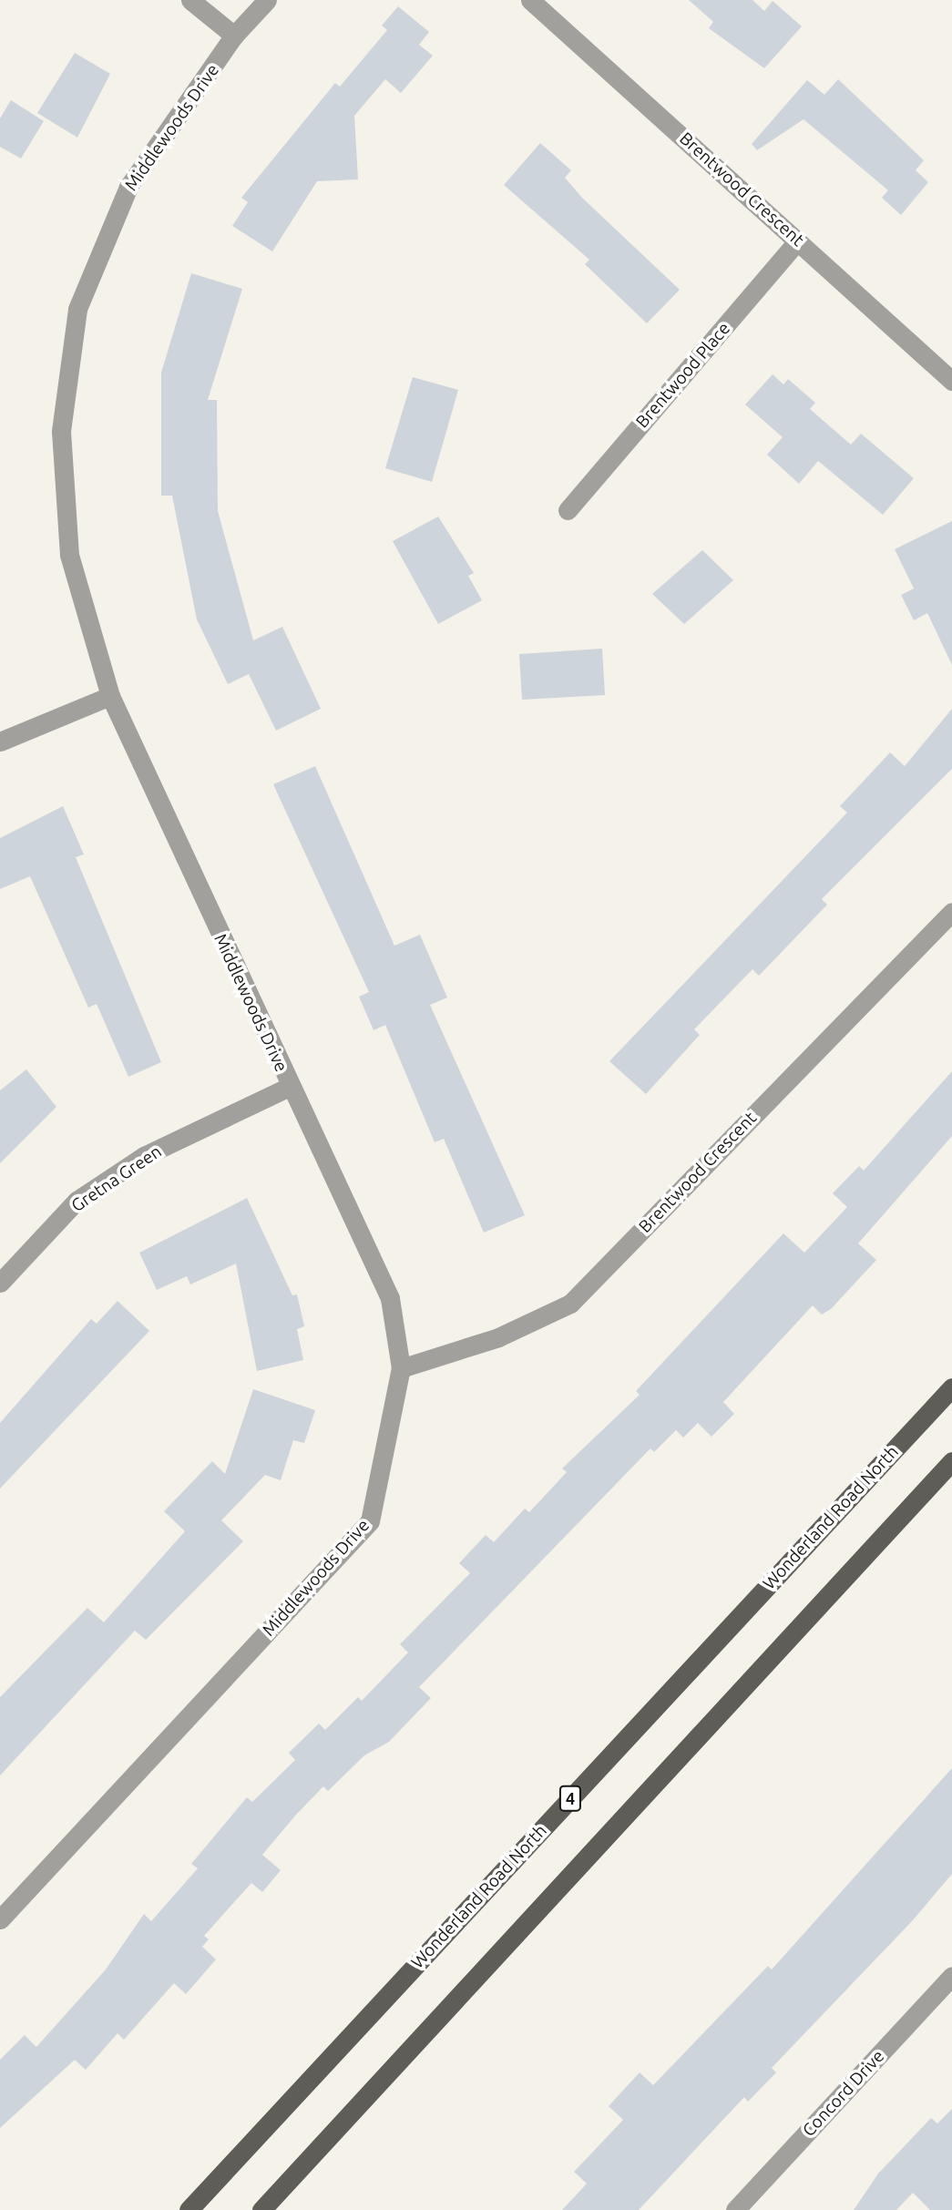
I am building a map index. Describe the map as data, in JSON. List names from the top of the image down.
{
  "streets": {
    "main road": ["Wonderland Road North", "4"],
    "street": [
      "Middlewoods Drive",
      "Brentwood Crescent",
      "Brentwood Place",
      "Gretna Green",
      "Concord Drive"
    ]
  },
  "crossings": [
    ["Middlewoods Drive", "Brentwood Crescent"],
    ["Middlewoods Drive", "Gretna Green"],
    ["Brentwood Crescent", "Brentwood Place"]
  ]
}
